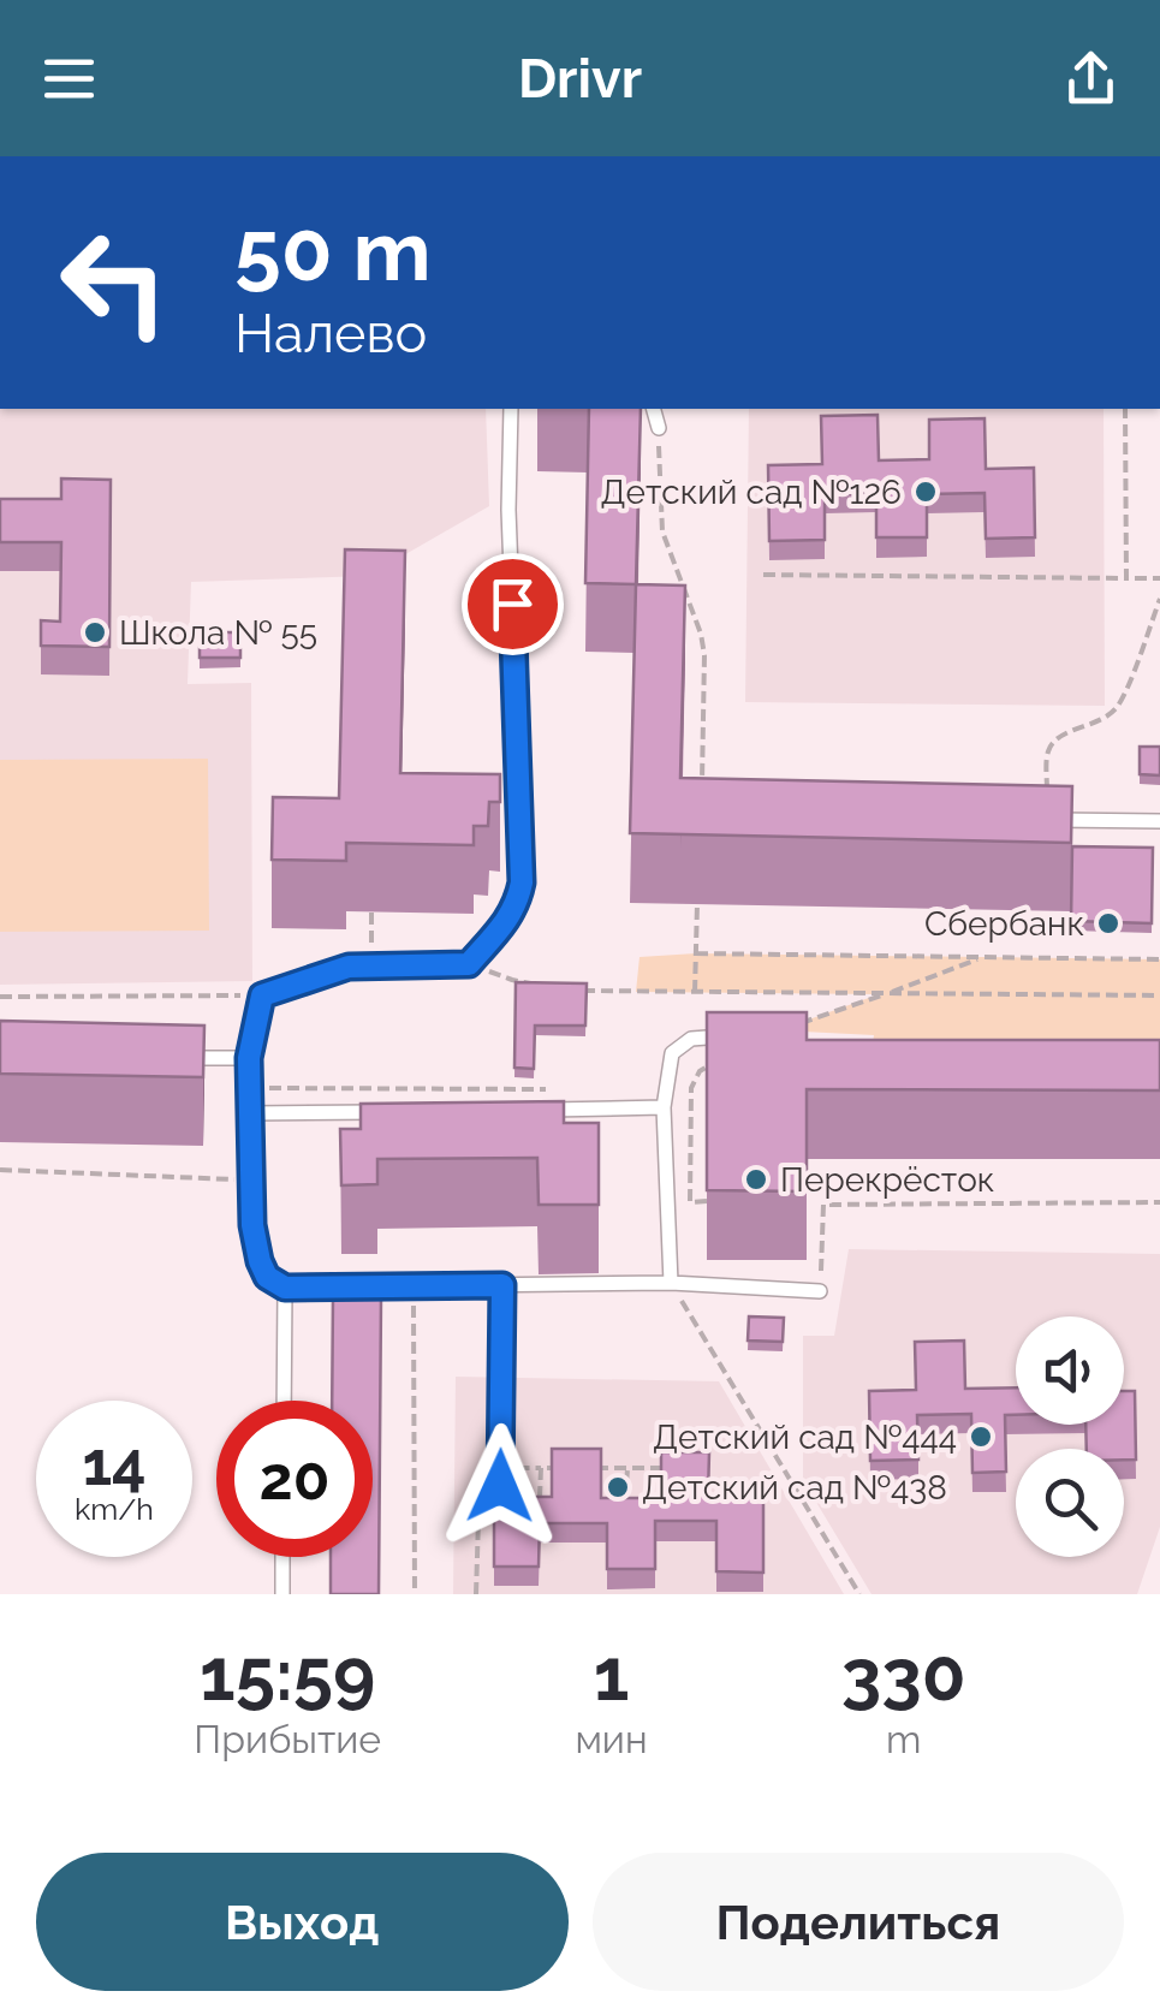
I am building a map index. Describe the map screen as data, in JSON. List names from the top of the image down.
{
  "places": [
    "Детский сад №126",
    "Школа № 55",
    "Сбербанк",
    "Перекрёсток",
    "Детский сад №444",
    "Детский сад №438"
  ],
  "page": {
    "header": "Drivr",
    "turn": ["50 m", "Налево"],
    "speed": "14 km/h",
    "limit": "20",
    "eta": [
      "15:59",
      "Прибытие",
      "1",
      "мин",
      "330",
      "m"
    ],
    "buttons": ["Выход", "Поделиться"]
  }
}
